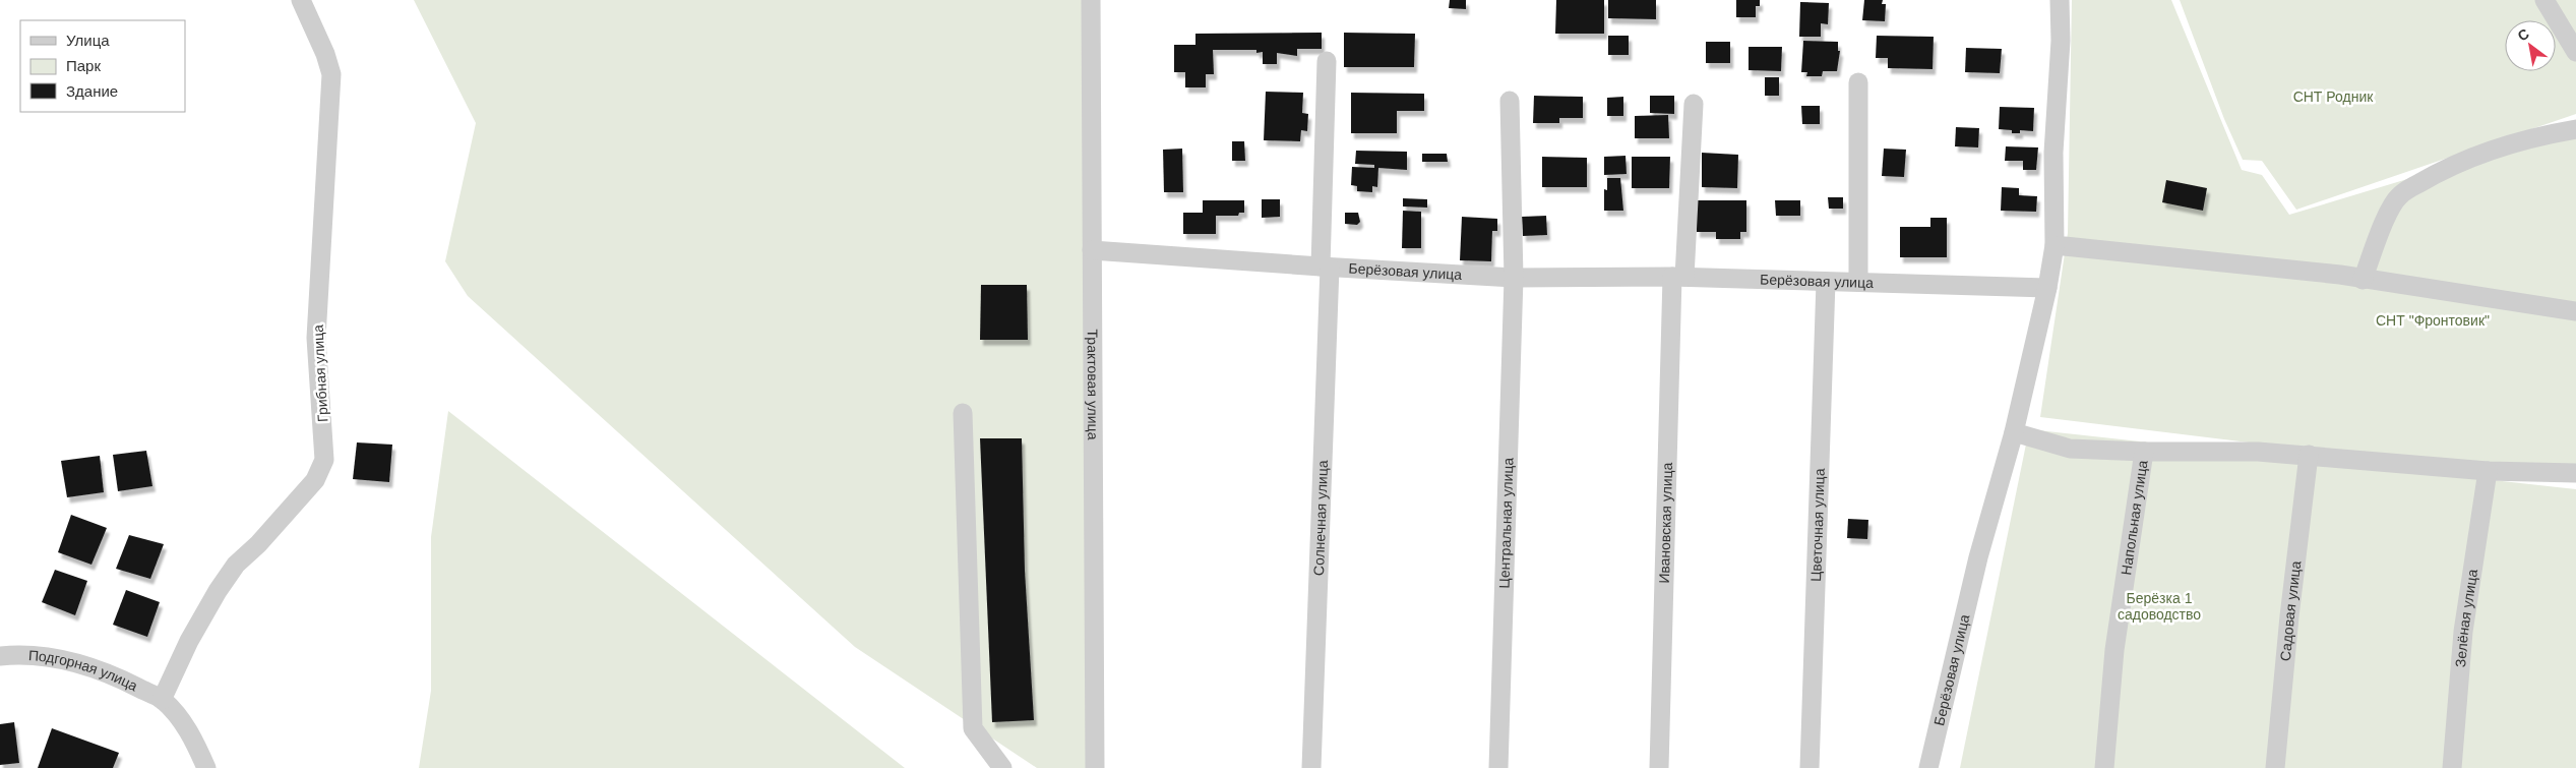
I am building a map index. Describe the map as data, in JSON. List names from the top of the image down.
{
  "streets": {
    "street": [
      "Берёзовая улица",
      "Грибная улица",
      "Трактовая улица",
      "Солнечная улица",
      "Напольная улица",
      "Ивановская улица",
      "Центральная улица",
      "Цветочная улица",
      "Садовая улица",
      "Зелёная улица",
      "Подгорная улица"
    ]
  },
  "crossings": [
    ["Берёзовая улица", "Трактовая улица"],
    ["Берёзовая улица", "Солнечная улица"],
    ["Берёзовая улица", "Ивановская улица"],
    ["Берёзовая улица", "Центральная улица"],
    ["Берёзовая улица", "Цветочная улица"],
    ["Грибная улица", "Подгорная улица"]
  ],
  "parks": ["СНТ Родник", "СНТ \"Фронтовик\"", "Берёзка 1 садоводство"],
  "legend": ["Улица", "Парк", "Здание"],
  "north": "top left"
}
